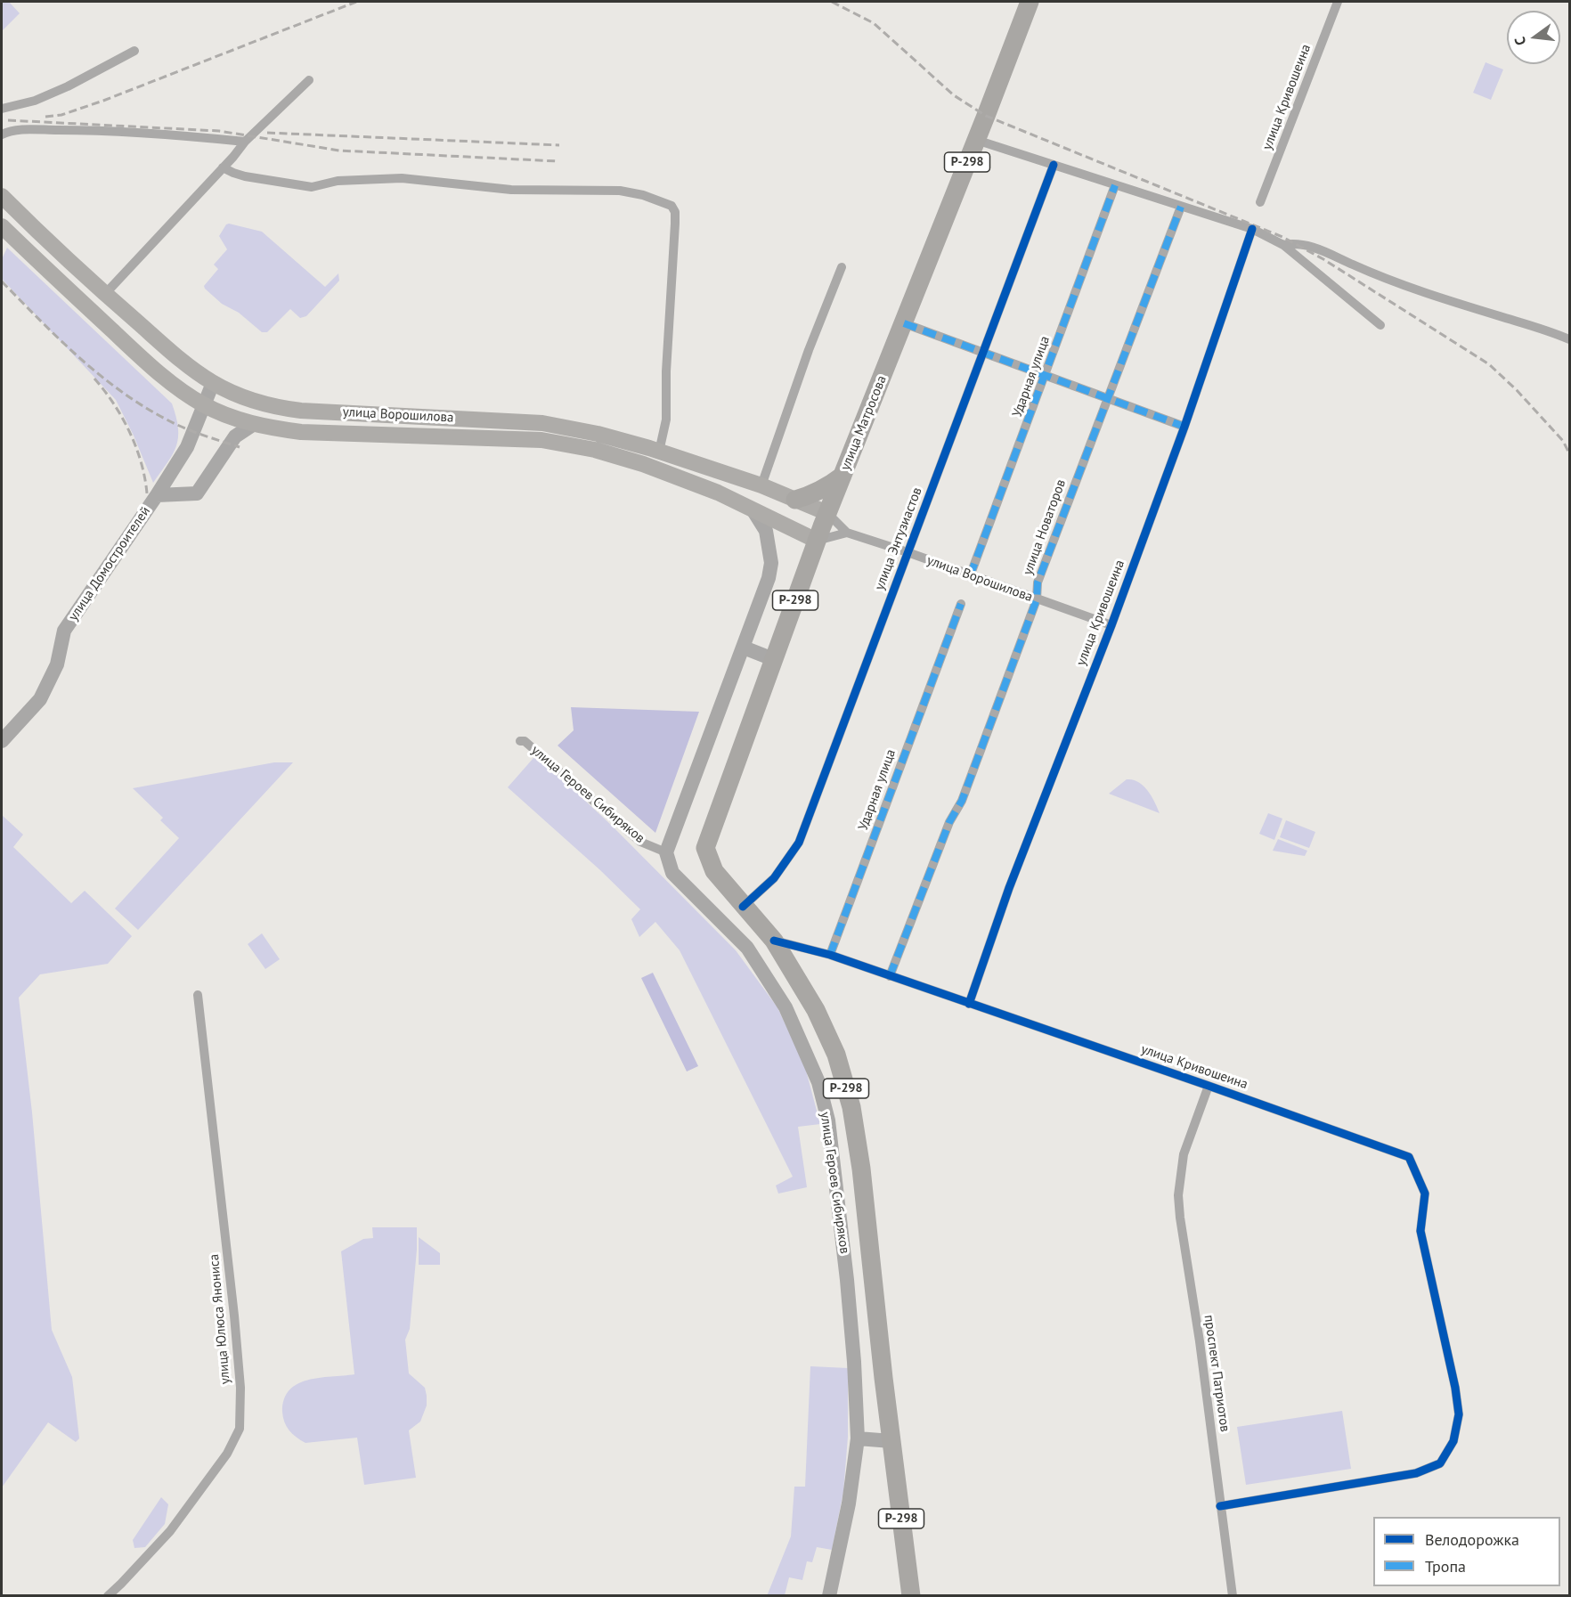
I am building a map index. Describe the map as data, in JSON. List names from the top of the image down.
{
  "streets": {
    "highway": ["Р-298", "улица Матросова", "улица Героев Сибиряков"],
    "main road": ["улица Ворошилова"],
    "street": [
      "улица Кривошеина",
      "Ударная улица",
      "улица Новаторов",
      "улица Энтузиастов",
      "улица Домостроителей",
      "улица Юлюса Янониса",
      "проспект Патриотов"
    ]
  },
  "crossings": [
    ["улица Кривошеина", "Ударная улица"],
    ["улица Кривошеина", "улица Ворошилова"],
    ["улица Кривошеина", "улица Новаторов"],
    ["улица Кривошеина", "улица Героев Сибиряков"],
    ["улица Кривошеина", "проспект Патриотов"],
    ["Ударная улица", "улица Ворошилова"],
    ["улица Ворошилова", "улица Матросова"],
    ["улица Ворошилова", "улица Новаторов"],
    ["улица Ворошилова", "улица Энтузиастов"],
    ["улица Ворошилова", "улица Домостроителей"],
    ["улица Матросова", "улица Героев Сибиряков"],
    ["улица Энтузиастов", "улица Героев Сибиряков"]
  ],
  "legend": ["Велодорожка", "Тропа"],
  "north": "left"
}
